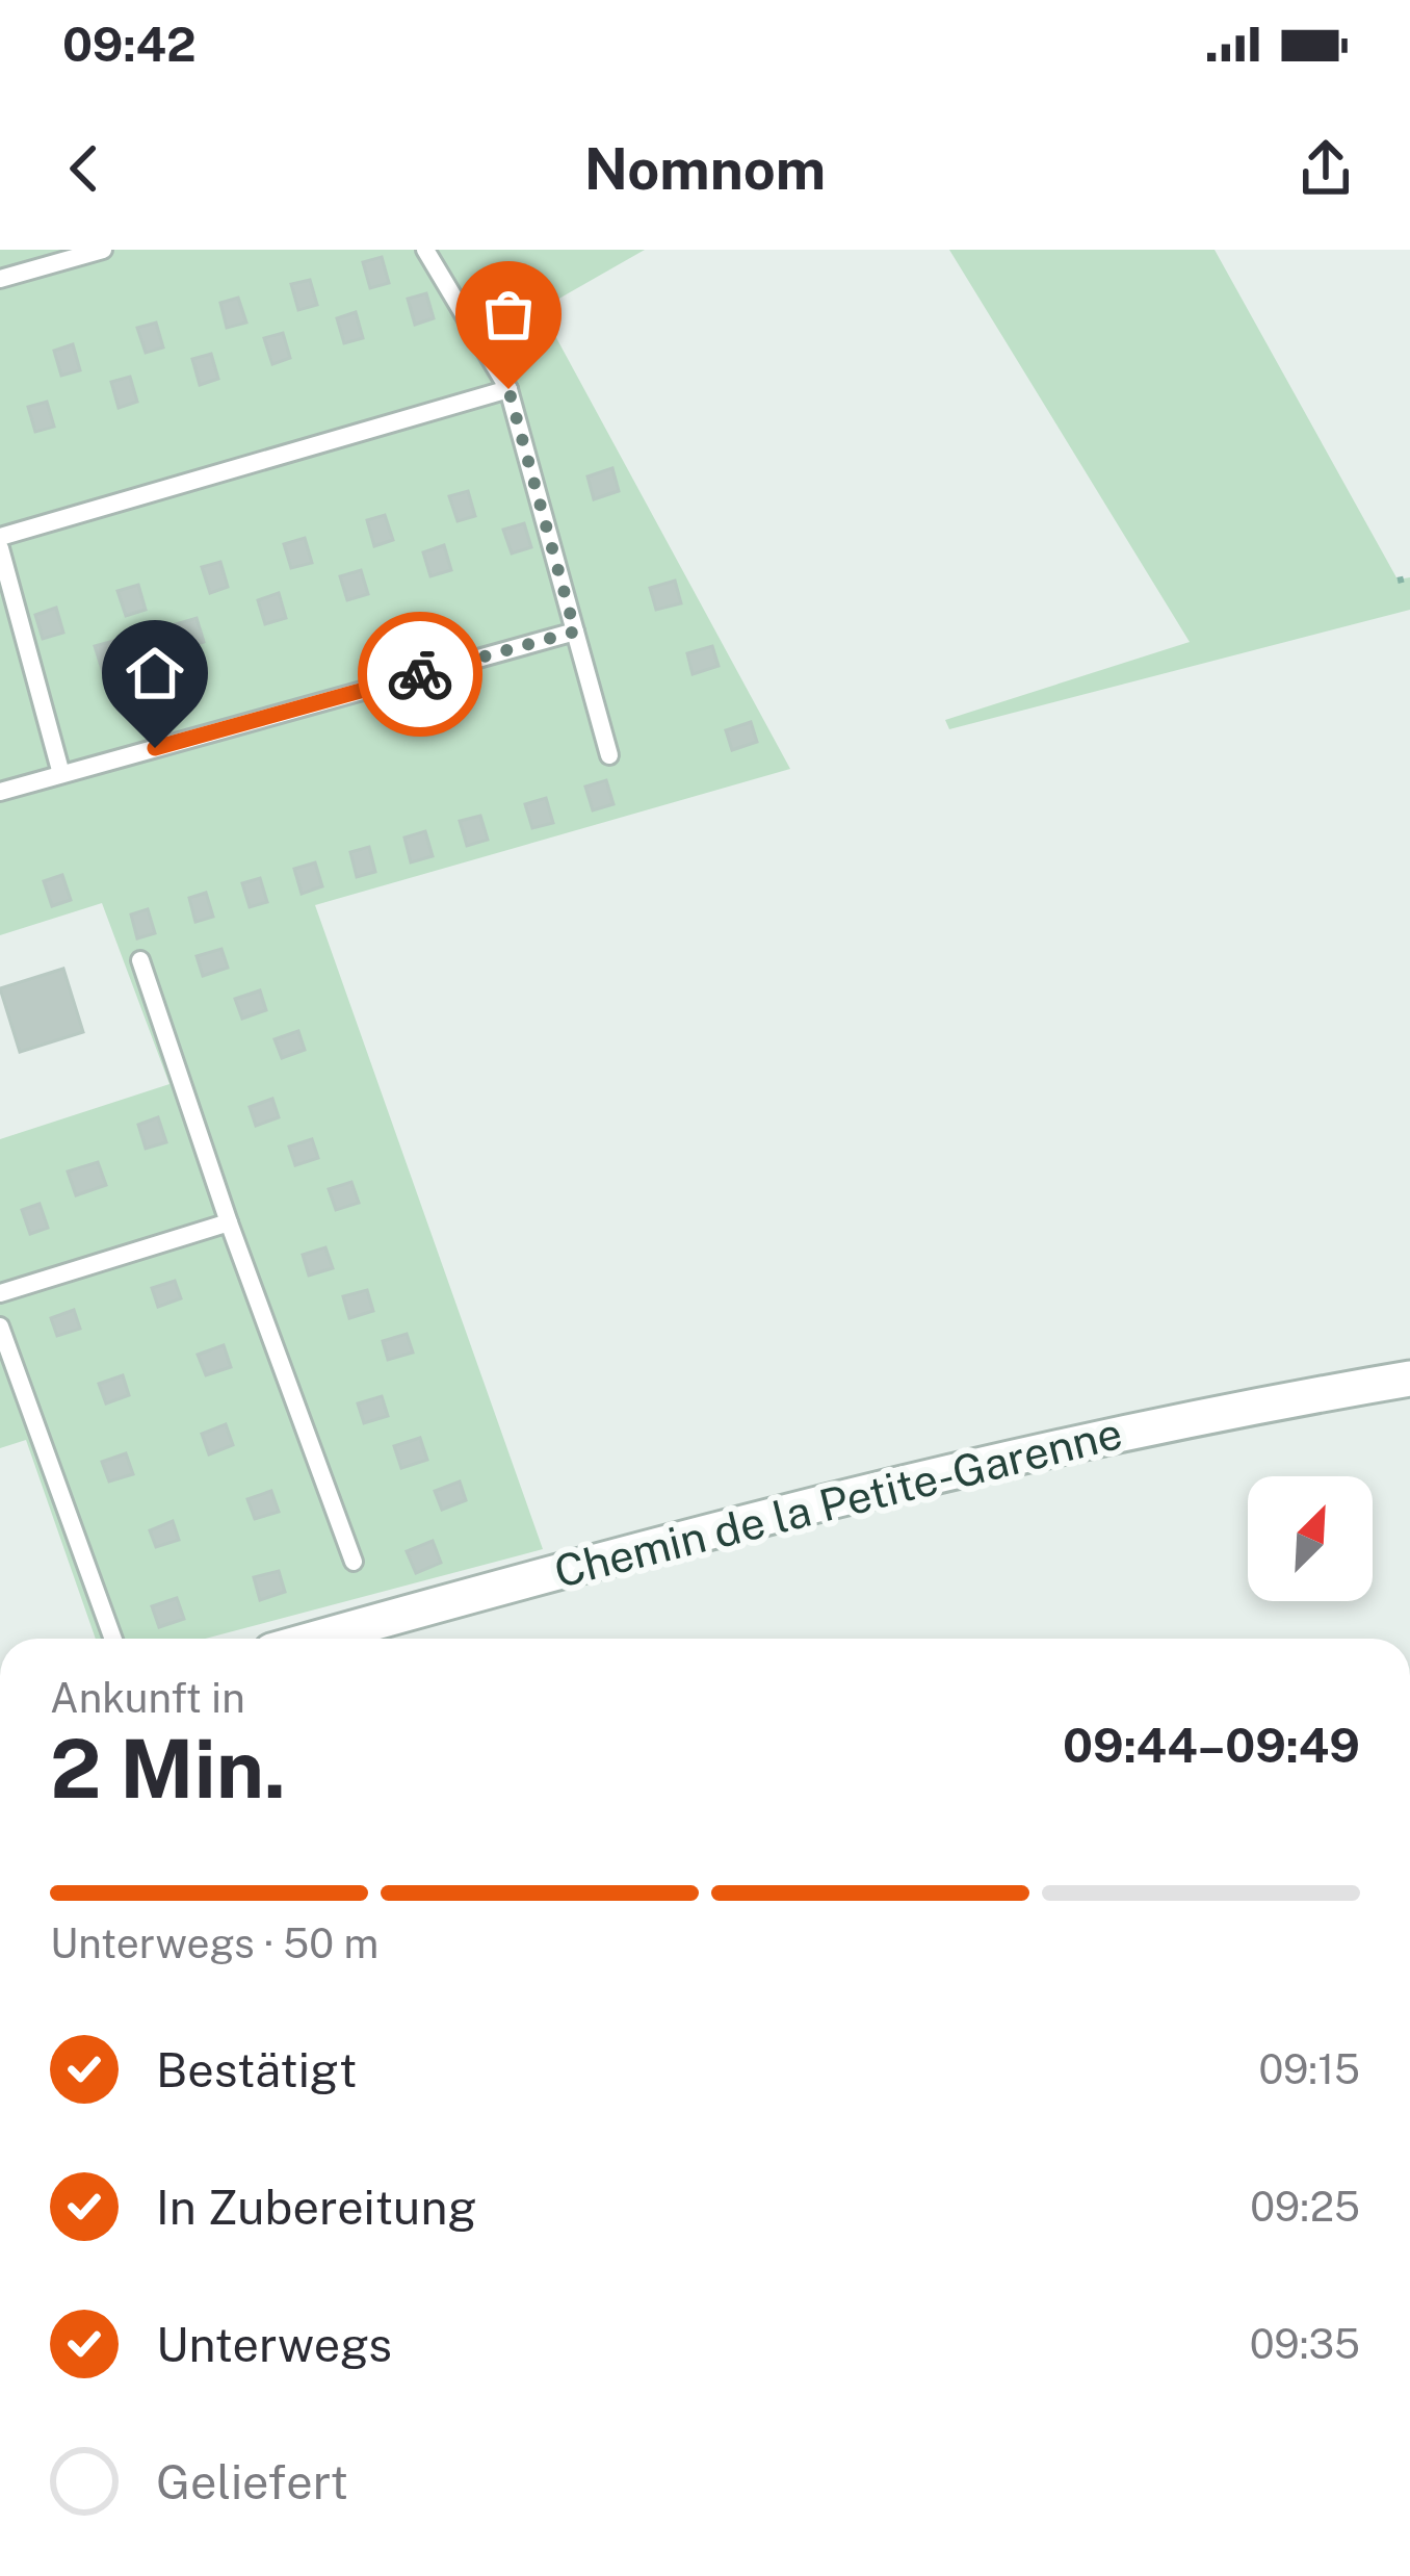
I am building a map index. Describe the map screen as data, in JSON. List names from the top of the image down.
{
  "streets": {
    "street": ["Chemin de la Petite-Garenne"]
  },
  "north": "top right",
  "page": {
    "status": "09:42",
    "header": "Nomnom",
    "heading": ["2 Min.", "Ankunft in", "09:44–09:49"],
    "bar": "Unterwegs · 50 m",
    "list": [
      ["Bestätigt", "09:15"],
      ["In Zubereitung", "09:25"],
      ["Unterwegs", "09:35"],
      "Geliefert"
    ]
  }
}
